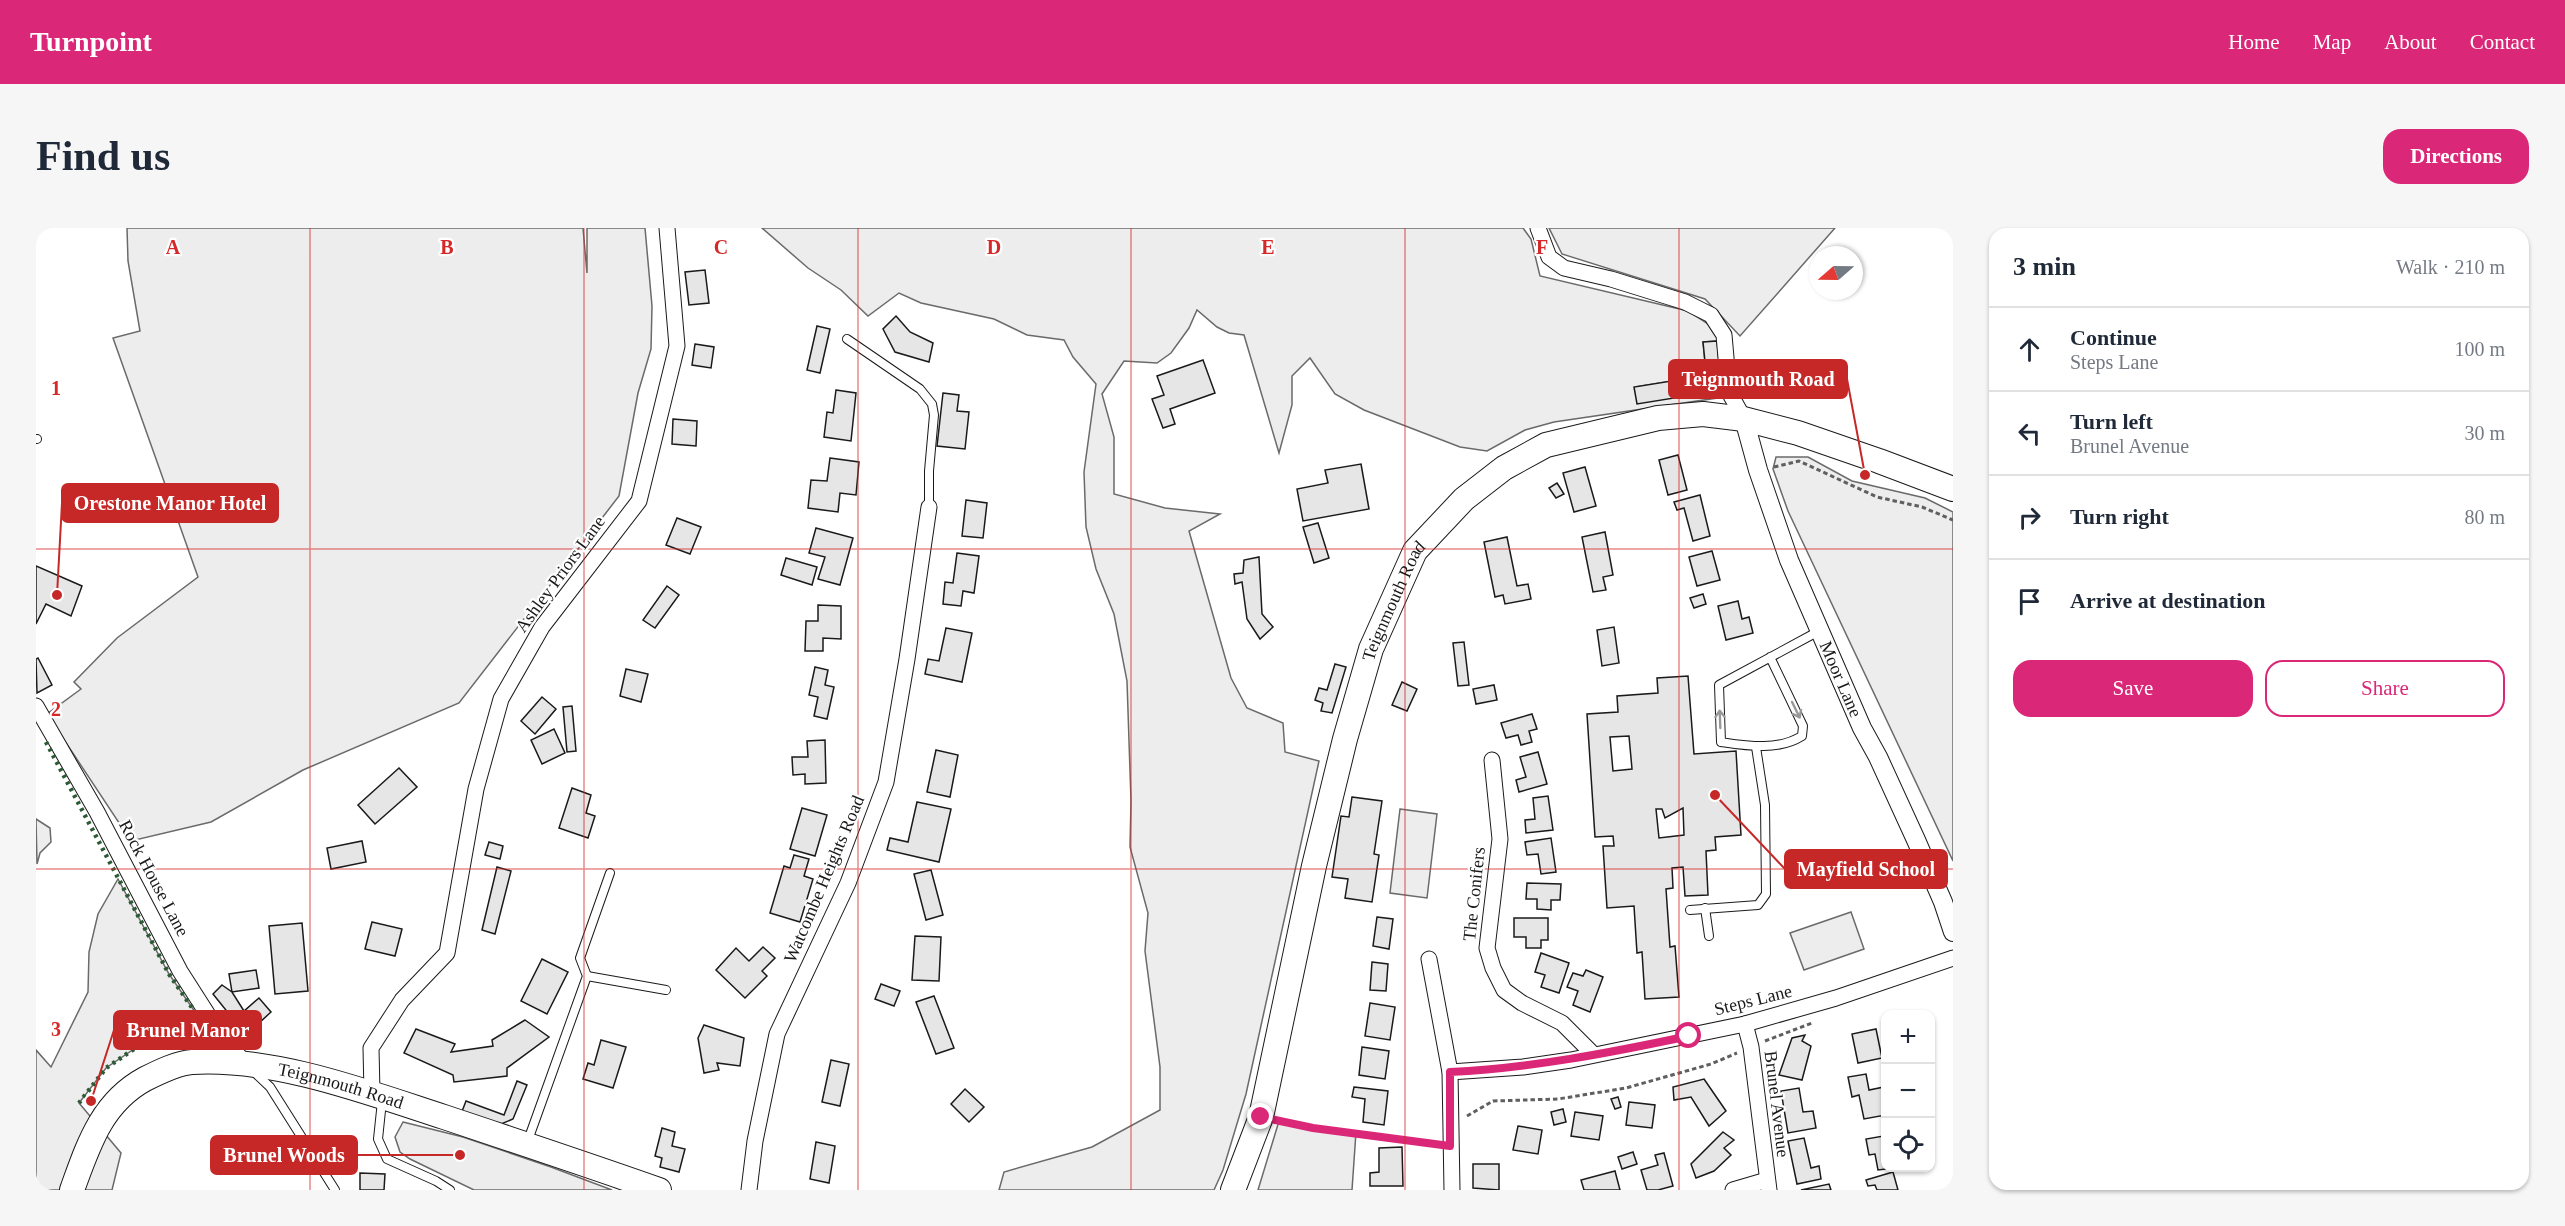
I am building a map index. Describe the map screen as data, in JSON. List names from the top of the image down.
{
  "streets": {
    "main road": ["Teignmouth Road"],
    "street": [
      "Ashley Priors Lane",
      "Moor Lane",
      "Rock House Lane",
      "Watcombe Heights Road",
      "The Conifers",
      "Steps Lane",
      "Brunel Avenue"
    ]
  },
  "crossings": [
    ["Ashley Priors Lane", "Teignmouth Road"],
    ["Teignmouth Road", "Moor Lane"],
    ["Teignmouth Road", "Rock House Lane"],
    ["The Conifers", "Steps Lane"],
    ["Steps Lane", "Brunel Avenue"]
  ],
  "places": [
    "Teignmouth Road",
    "Orestone Manor Hotel",
    "Mayfield School",
    "Brunel Manor",
    "Brunel Woods"
  ],
  "north": "left",
  "page": {
    "header": "Turnpoint",
    "nav": [
      "Home",
      "Map",
      "About",
      "Contact"
    ],
    "buttons": [
      "Directions",
      ["Save", "Share"]
    ],
    "title": "Find us",
    "heading": ["3 min", "Walk · 210 m"],
    "list": [
      ["Continue", "Steps Lane", "100 m"],
      ["Turn left", "Brunel Avenue", "30 m"],
      ["Turn right", "80 m"],
      "Arrive at destination"
    ],
    "map_buttons": ["+", "−"]
  },
  "grid": {
    "columns": [
      "A",
      "B",
      "C",
      "D",
      "E",
      "F"
    ],
    "rows": ["1", "2", "3"]
  }
}
